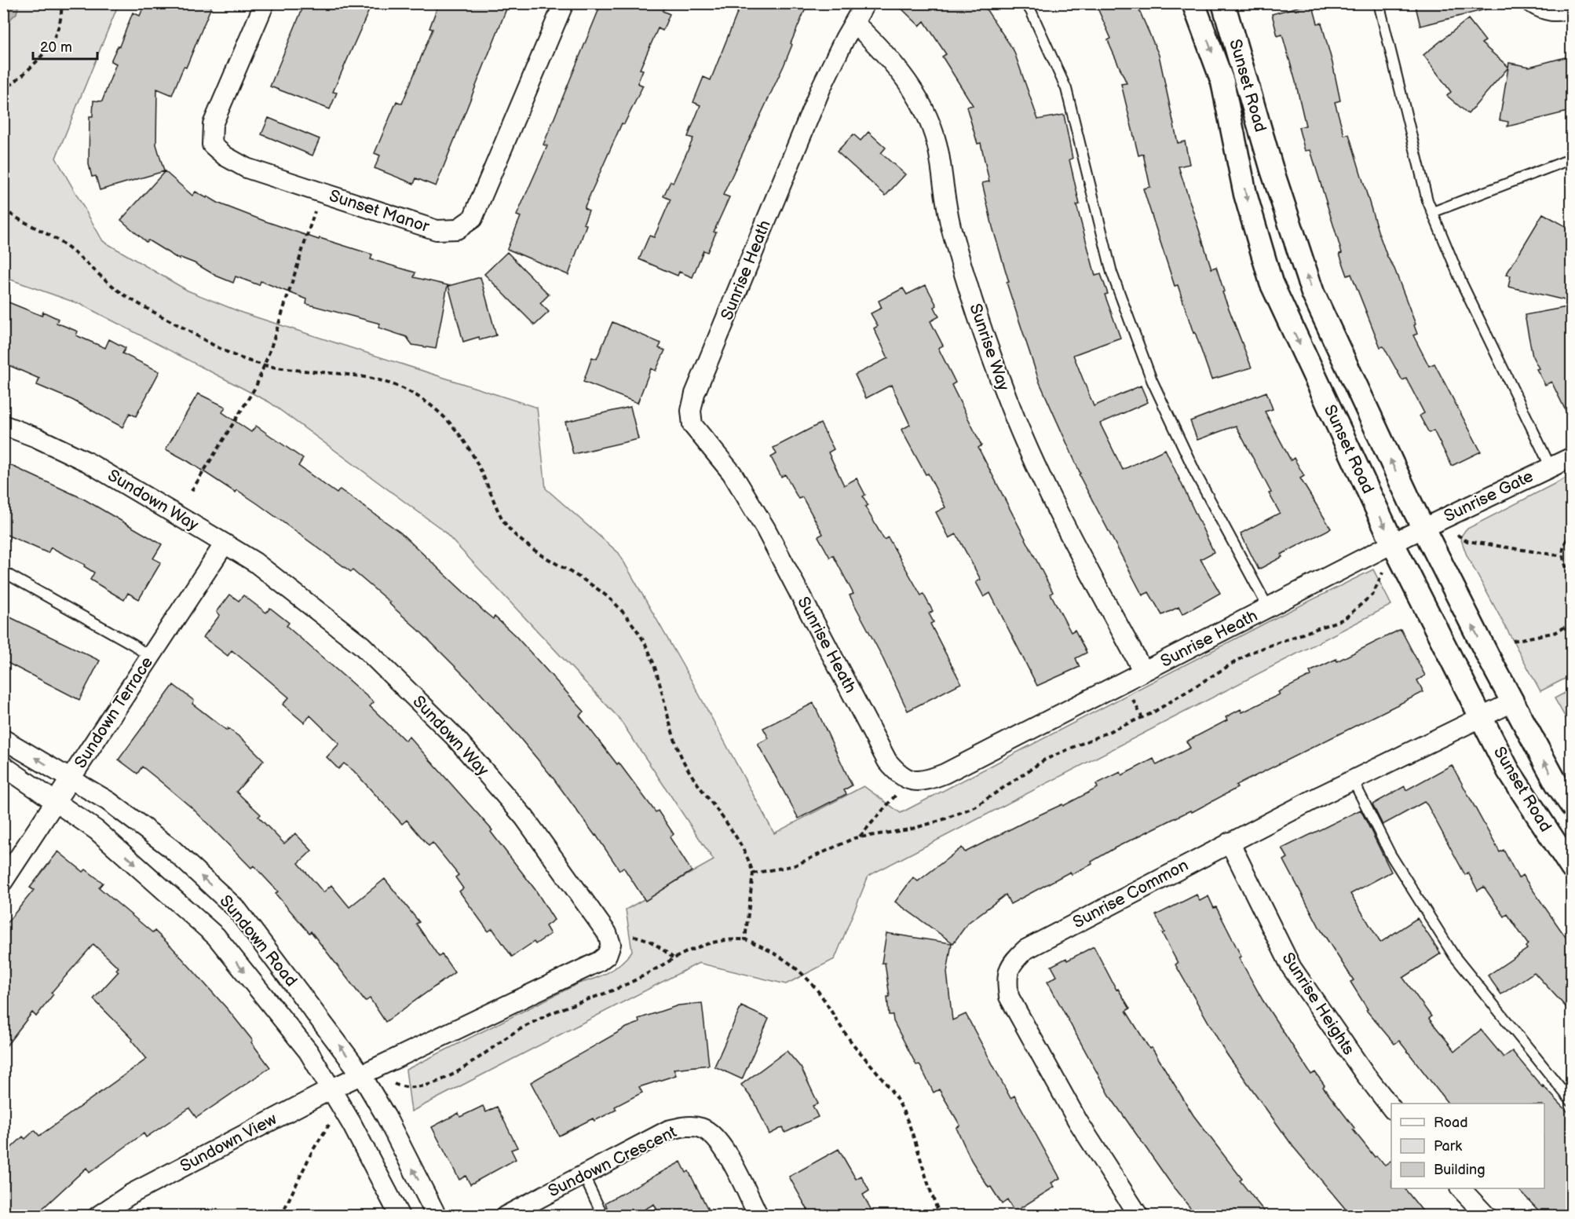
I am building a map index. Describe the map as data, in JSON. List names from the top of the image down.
{
  "streets": {
    "street": [
      "Sunset Road",
      "Sunset Manor",
      "Sunrise Heath",
      "Sunrise Way",
      "Sunrise Gate",
      "Sundown Way",
      "Sundown Terrace",
      "Sunrise Common",
      "Sundown Road",
      "Sunrise Heights",
      "Sundown View",
      "Sundown Crescent"
    ]
  },
  "crossings": [
    ["Sunset Road", "Sunrise Heath"],
    ["Sunset Road", "Sunrise Gate"],
    ["Sunset Road", "Sunrise Common"],
    ["Sunrise Heath", "Sunrise Way"],
    ["Sunrise Heath", "Sunrise Gate"],
    ["Sundown Way", "Sundown Terrace"],
    ["Sundown Way", "Sundown Road"],
    ["Sundown Way", "Sundown View"],
    ["Sundown Terrace", "Sundown Road"],
    ["Sunrise Common", "Sunrise Heights"],
    ["Sundown Road", "Sundown View"]
  ],
  "legend": ["Road", "Park", "Building"],
  "scale_bar": "20 m"
}
